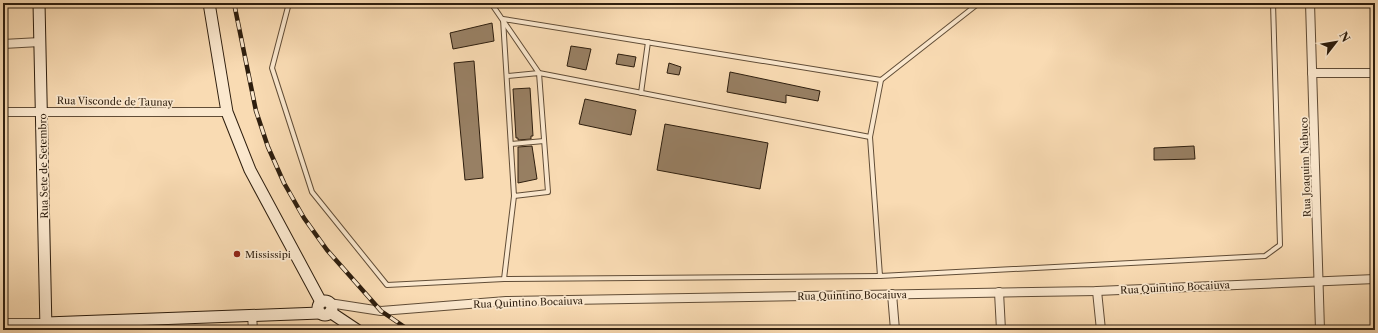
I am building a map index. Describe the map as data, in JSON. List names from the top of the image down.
{
  "streets": {
    "main road": ["Rua Sete de Setembro", "Rua Quintino Bocaiuva"],
    "street": ["Rua Visconde de Taunay", "Rua Joaquim Nabuco"]
  },
  "crossings": [
    ["Rua Visconde de Taunay", "Rua Sete de Setembro"],
    ["Rua Sete de Setembro", "Rua Quintino Bocaiuva"],
    ["Rua Joaquim Nabuco", "Rua Quintino Bocaiuva"]
  ],
  "places": ["Mississipi"],
  "north": "top right"
}
